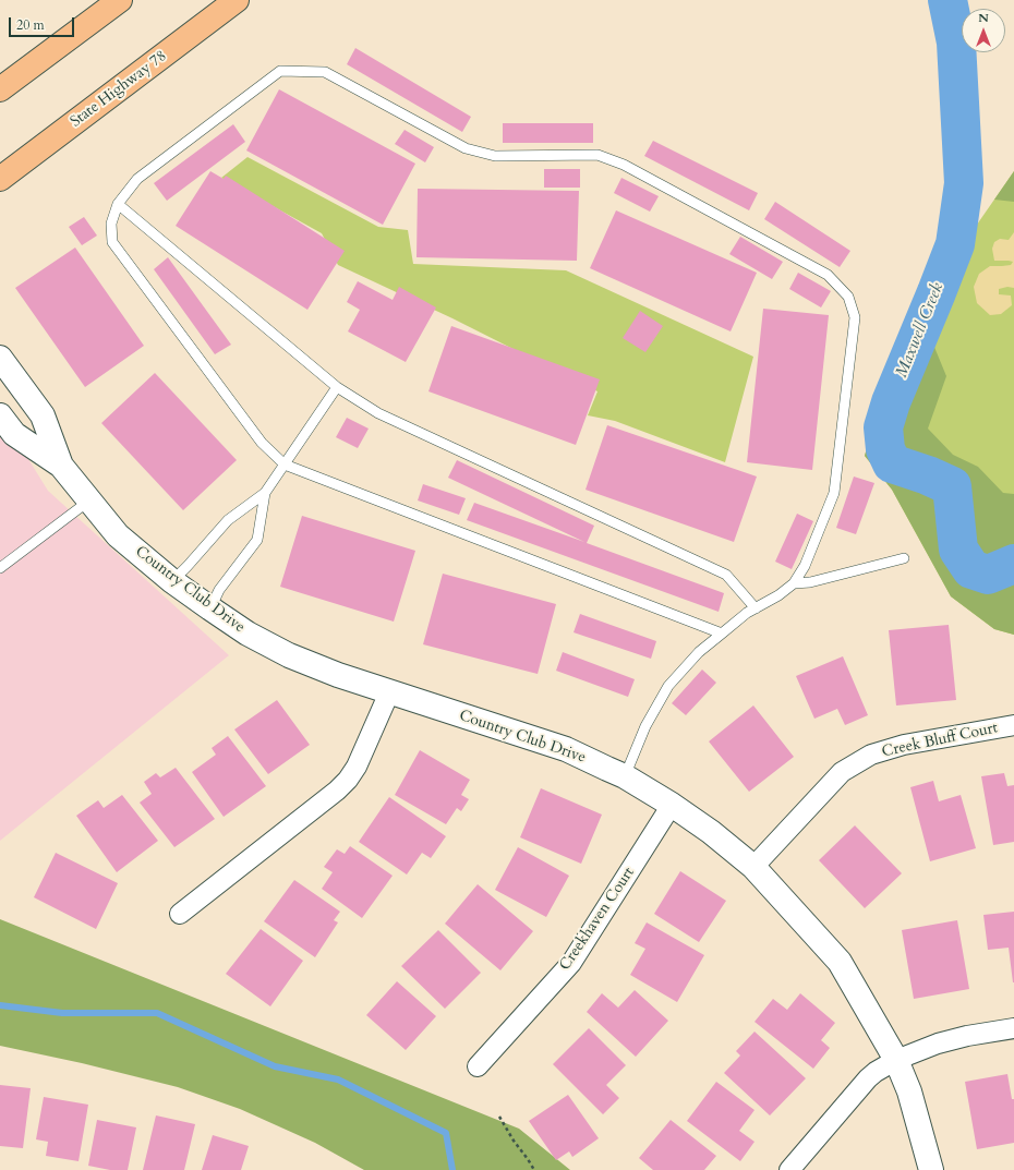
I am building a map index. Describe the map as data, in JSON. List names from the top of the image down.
{
  "streets": {
    "main road": ["State Highway 78"],
    "street": ["Country Club Drive", "Creek Bluff Court", "Creekhaven Court"]
  },
  "crossings": [
    ["Country Club Drive", "Creek Bluff Court"],
    ["Country Club Drive", "Creekhaven Court"]
  ],
  "water": ["Maxwell Creek"],
  "scale_bar": "20 m",
  "north": "top"
}
